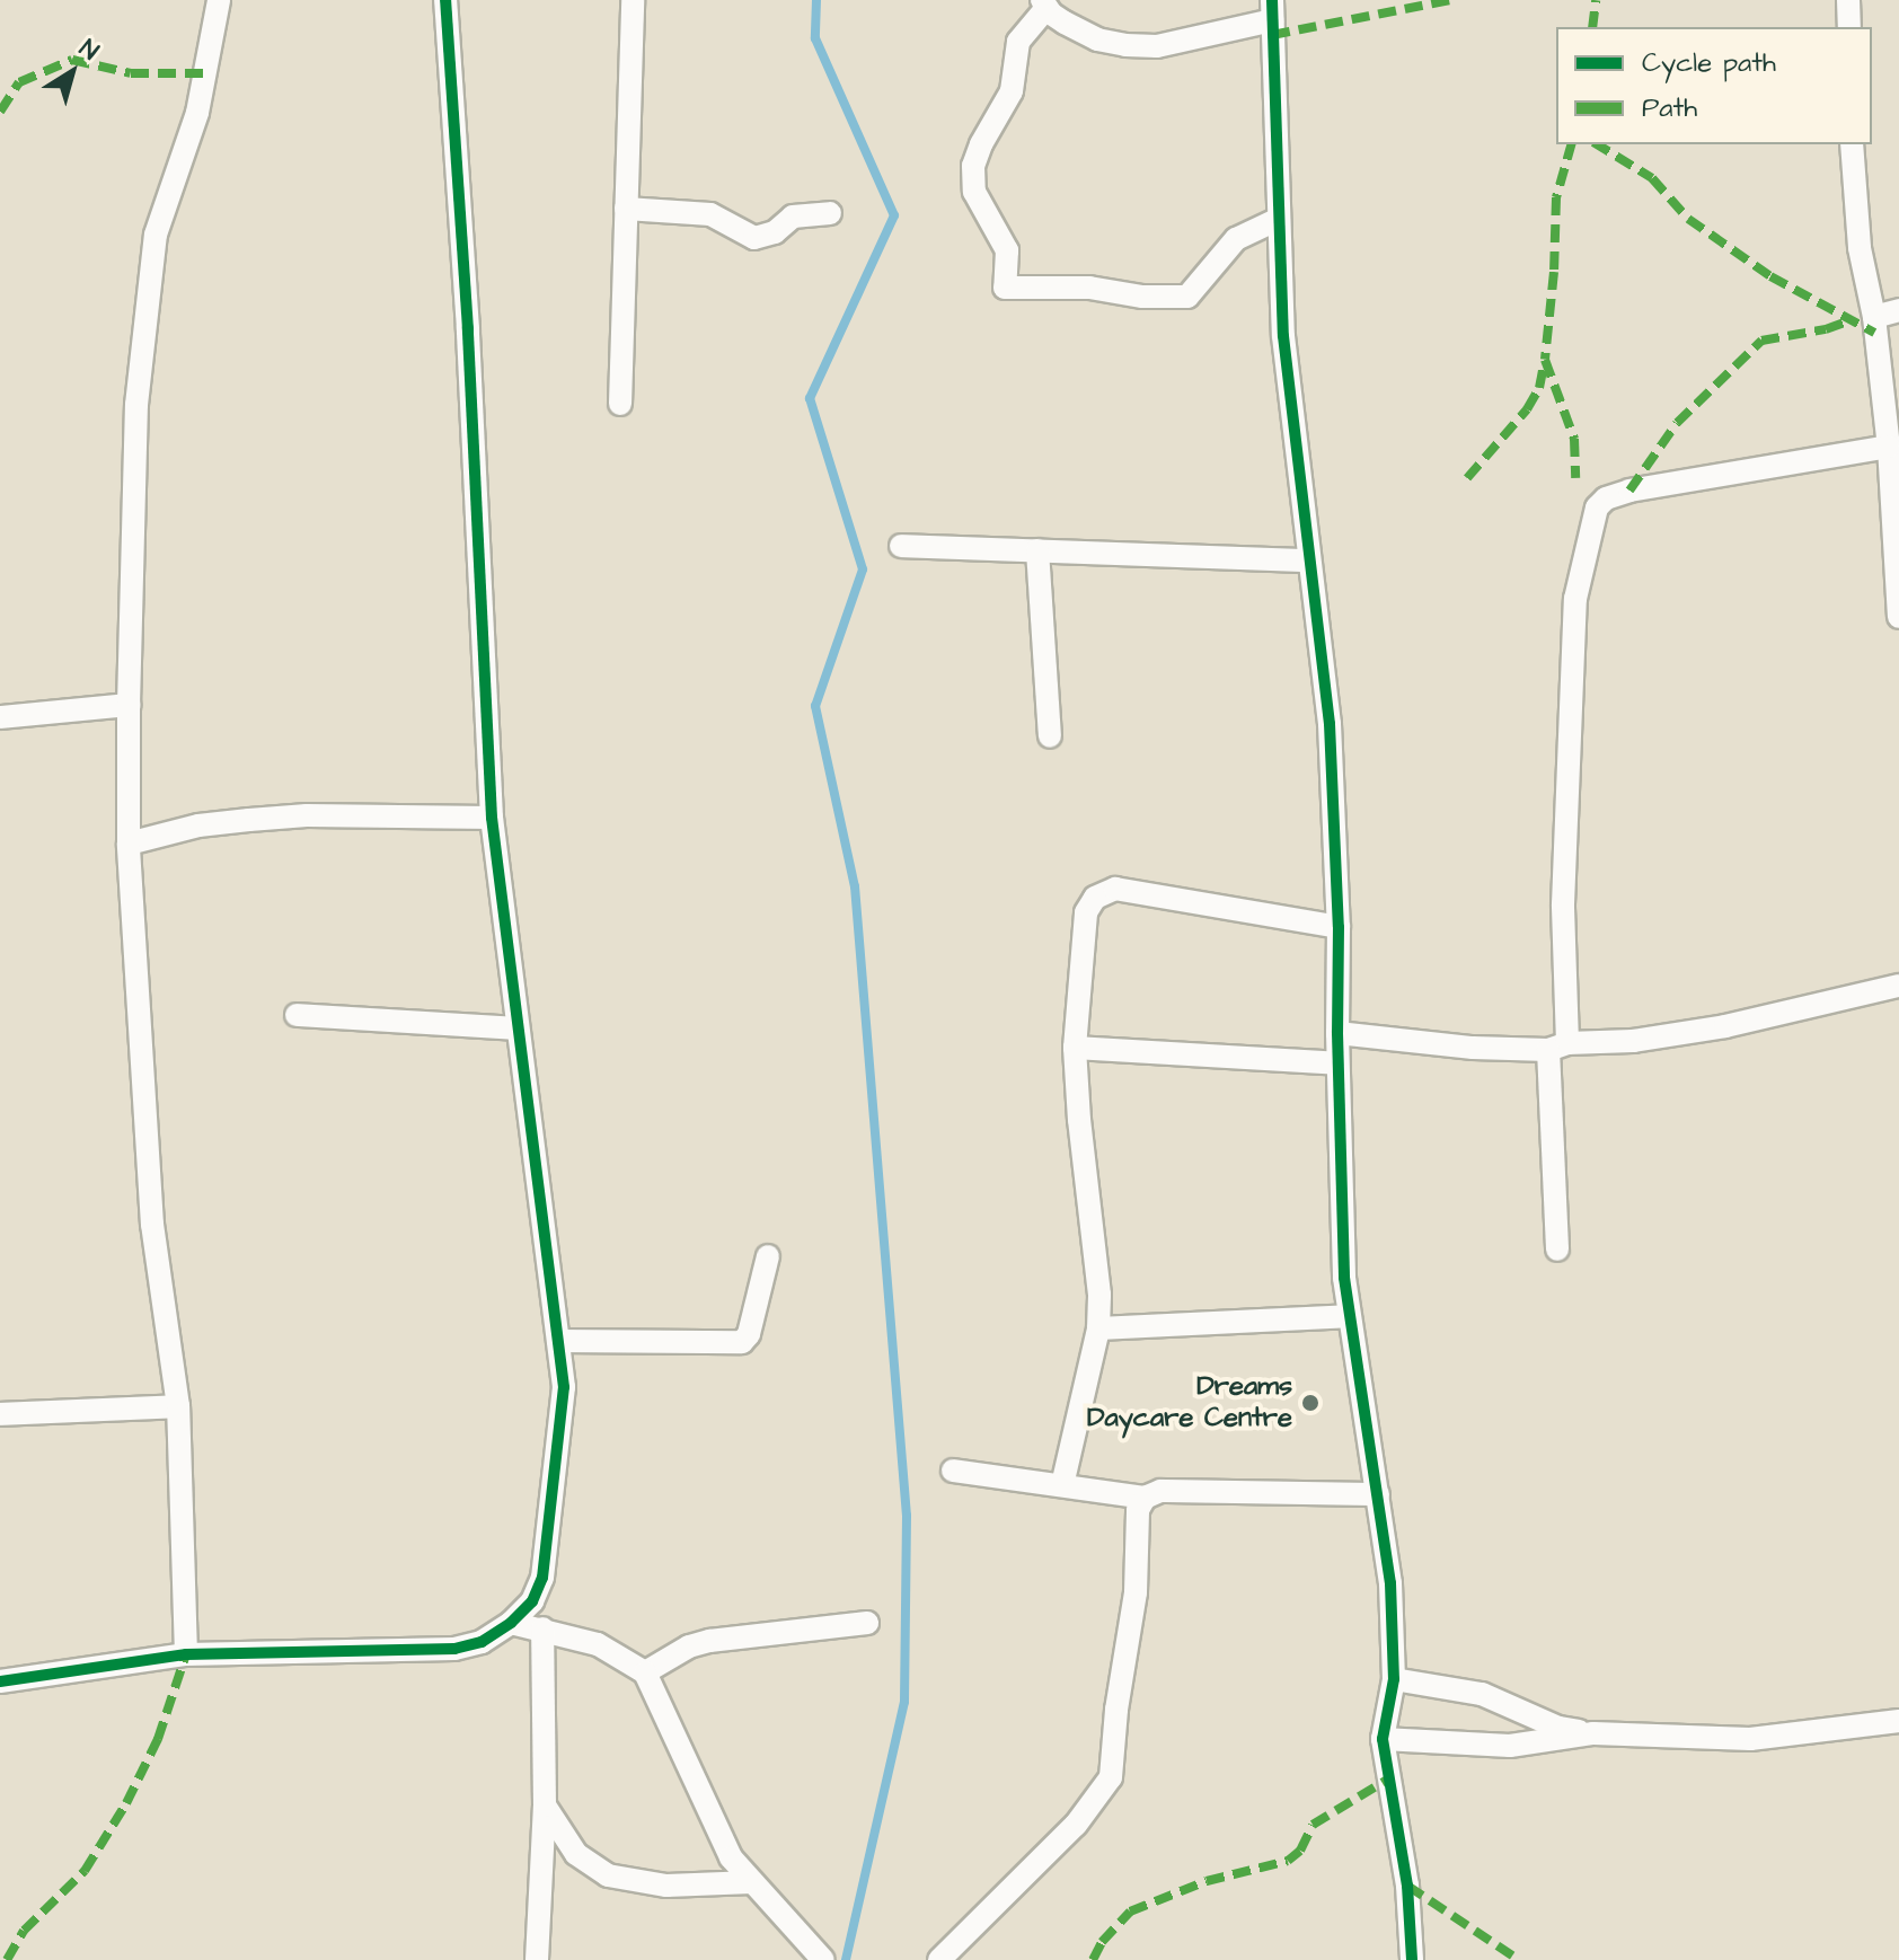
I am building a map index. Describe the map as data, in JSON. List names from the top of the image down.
{
  "places": ["Dreams Daycare Centre"],
  "legend": ["Cycle path", "Path"],
  "north": "top right"
}
